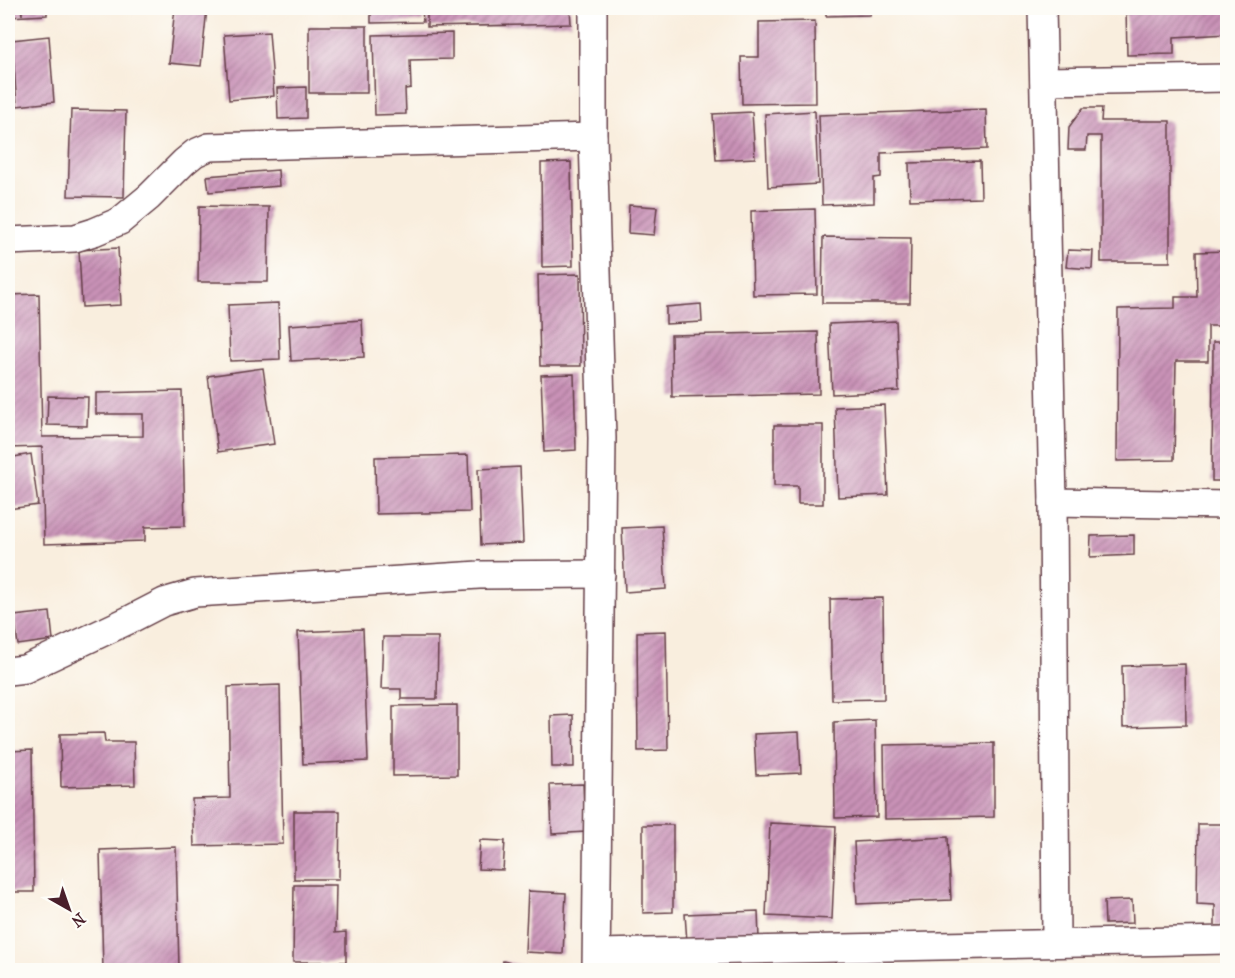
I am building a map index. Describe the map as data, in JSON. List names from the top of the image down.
{
  "north": "bottom right"
}
